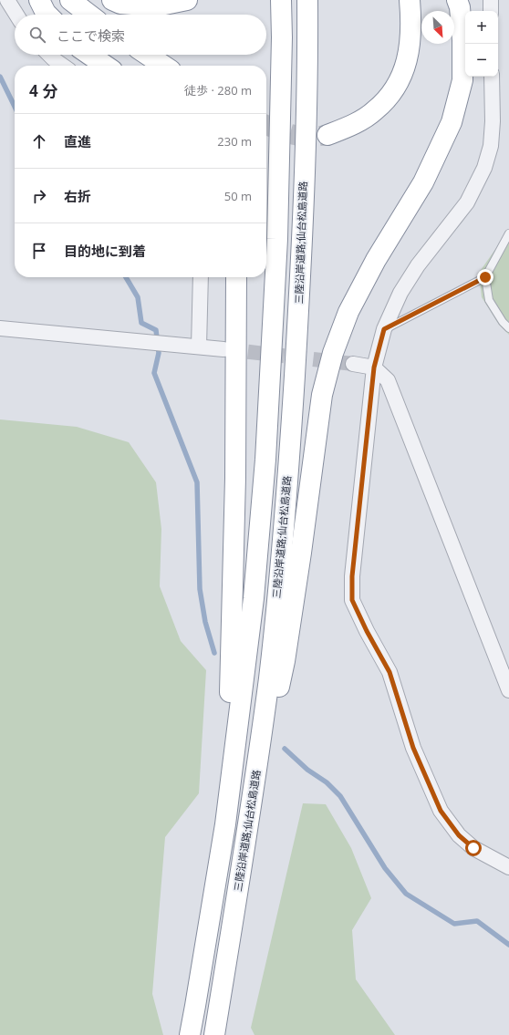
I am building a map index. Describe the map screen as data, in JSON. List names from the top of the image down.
{
  "streets": {
    "highway": ["三陸沿岸道路;仙台松島道路"]
  },
  "north": "bottom right",
  "page": {
    "map_buttons": ["+", "−"],
    "search": "ここで検索",
    "heading": ["4 分", "徒歩 · 280 m"],
    "list": [
      ["直進", "230 m"],
      ["右折", "50 m"],
      "目的地に到着"
    ]
  }
}
